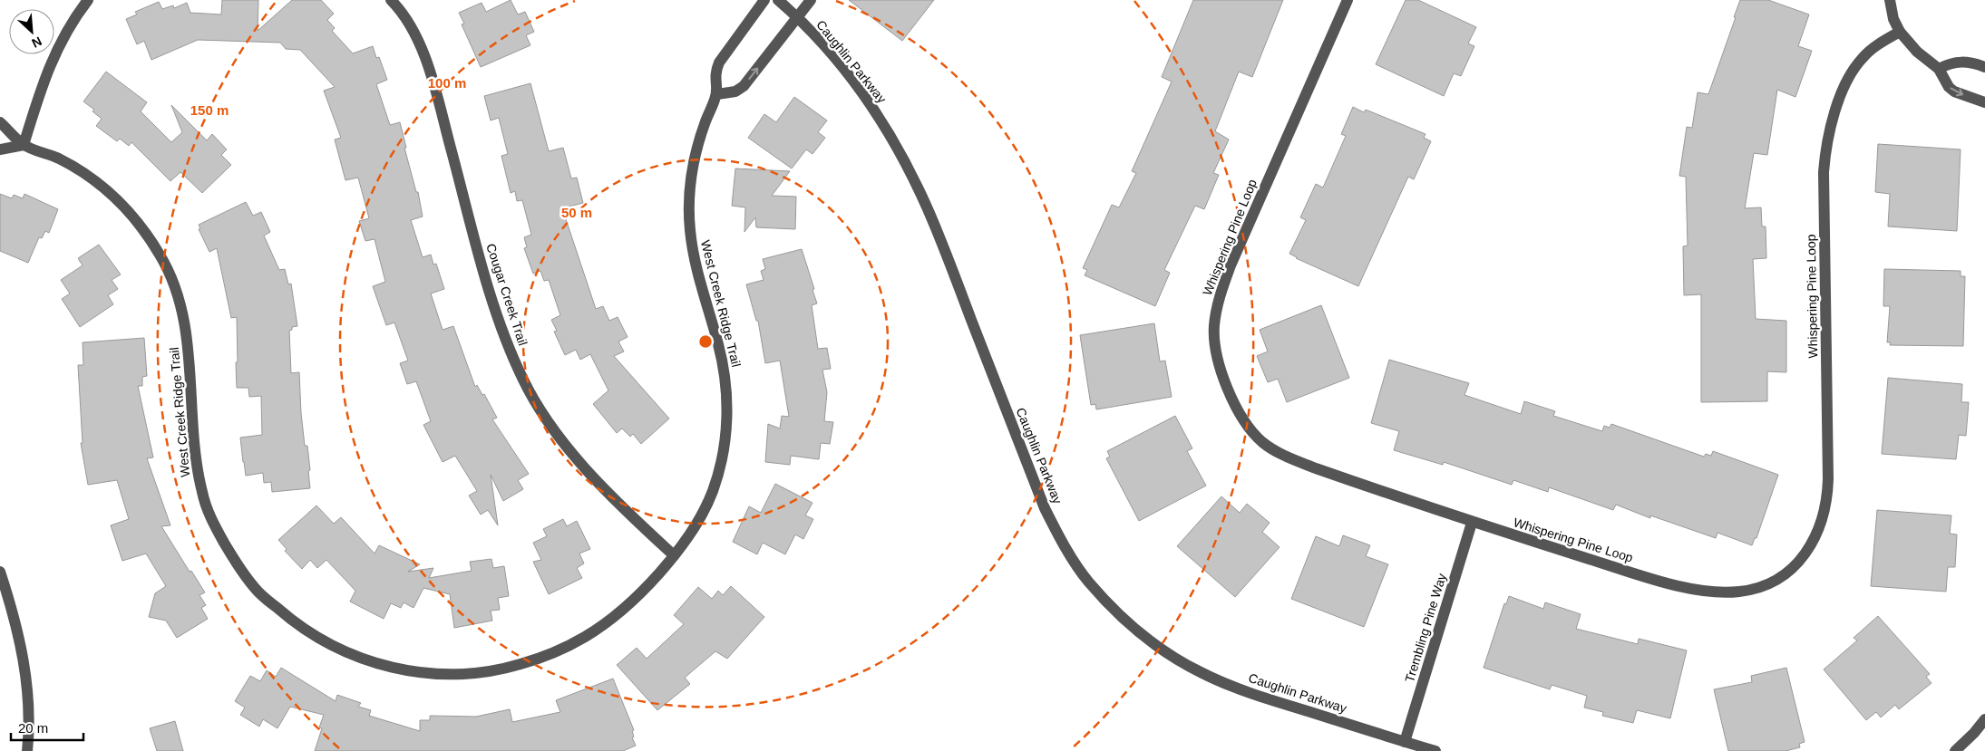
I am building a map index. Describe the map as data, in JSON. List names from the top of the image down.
{
  "streets": {
    "street": [
      "Caughlin Parkway",
      "Whispering Pine Loop",
      "Cougar Creek Trail",
      "West Creek Ridge Trail",
      "Trembling Pine Way"
    ]
  },
  "crossings": [
    ["Caughlin Parkway", "Trembling Pine Way"],
    ["Whispering Pine Loop", "Trembling Pine Way"],
    ["Cougar Creek Trail", "West Creek Ridge Trail"]
  ],
  "scale_bar": "20 m",
  "north": "bottom right",
  "rings": ["100 m", "150 m", "50 m"]
}
